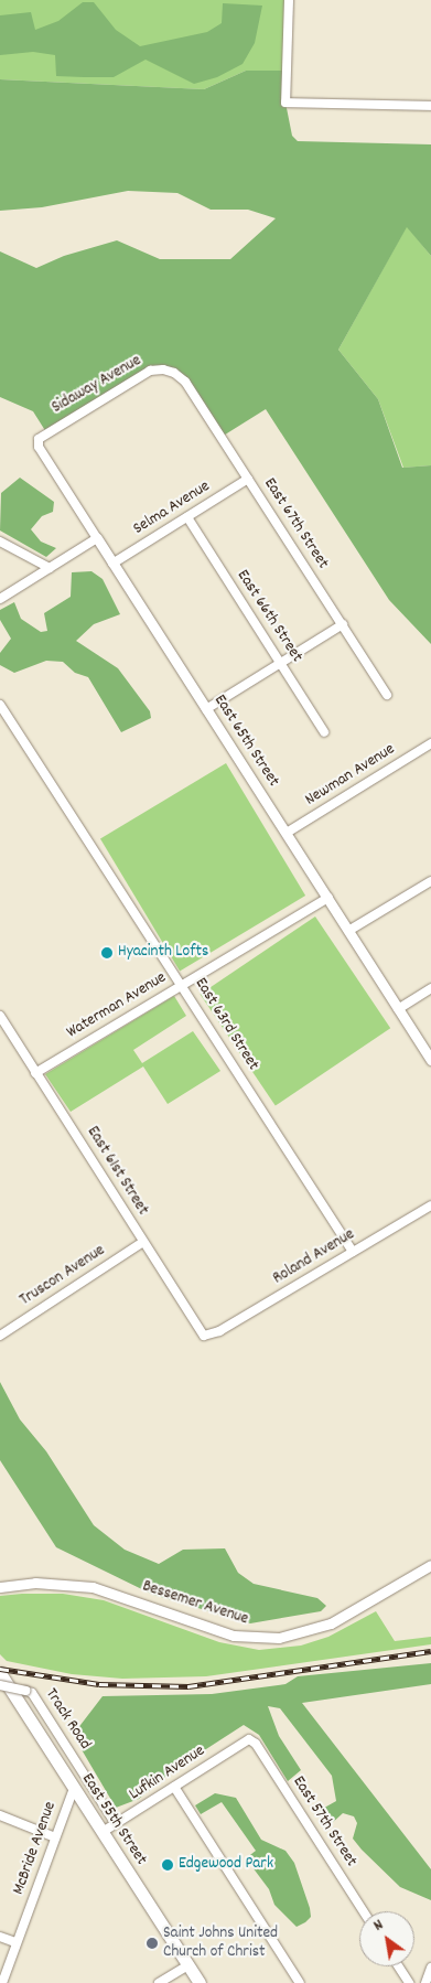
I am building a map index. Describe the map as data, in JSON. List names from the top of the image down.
{
  "streets": {
    "main road": ["East 55th Street"],
    "street": [
      "Sidaway Avenue",
      "Selma Avenue",
      "East 67th Street",
      "East 66th Street",
      "East 65th Street",
      "Newman Avenue",
      "Waterman Avenue",
      "East 63rd Street",
      "East 61st Street",
      "Roland Avenue",
      "Truscon Avenue",
      "Bessemer Avenue",
      "Track Road",
      "Lufkin Avenue",
      "East 57th Street",
      "McBride Avenue"
    ]
  },
  "crossings": [
    ["Sidaway Avenue", "East 67th Street"],
    ["Sidaway Avenue", "East 65th Street"],
    ["Selma Avenue", "East 67th Street"],
    ["Selma Avenue", "East 66th Street"],
    ["Selma Avenue", "East 65th Street"],
    ["East 65th Street", "Newman Avenue"],
    ["East 65th Street", "Waterman Avenue"],
    ["Waterman Avenue", "East 63rd Street"],
    ["Waterman Avenue", "East 61st Street"],
    ["East 63rd Street", "Roland Avenue"],
    ["East 61st Street", "Roland Avenue"],
    ["East 61st Street", "Truscon Avenue"],
    ["Track Road", "Lufkin Avenue"],
    ["Lufkin Avenue", "East 55th Street"],
    ["Lufkin Avenue", "East 57th Street"],
    ["East 55th Street", "McBride Avenue"]
  ],
  "places": ["Hyacinth Lofts", "Edgewood Park", "Saint Johns United Church of Christ"],
  "north": "top left"
}
